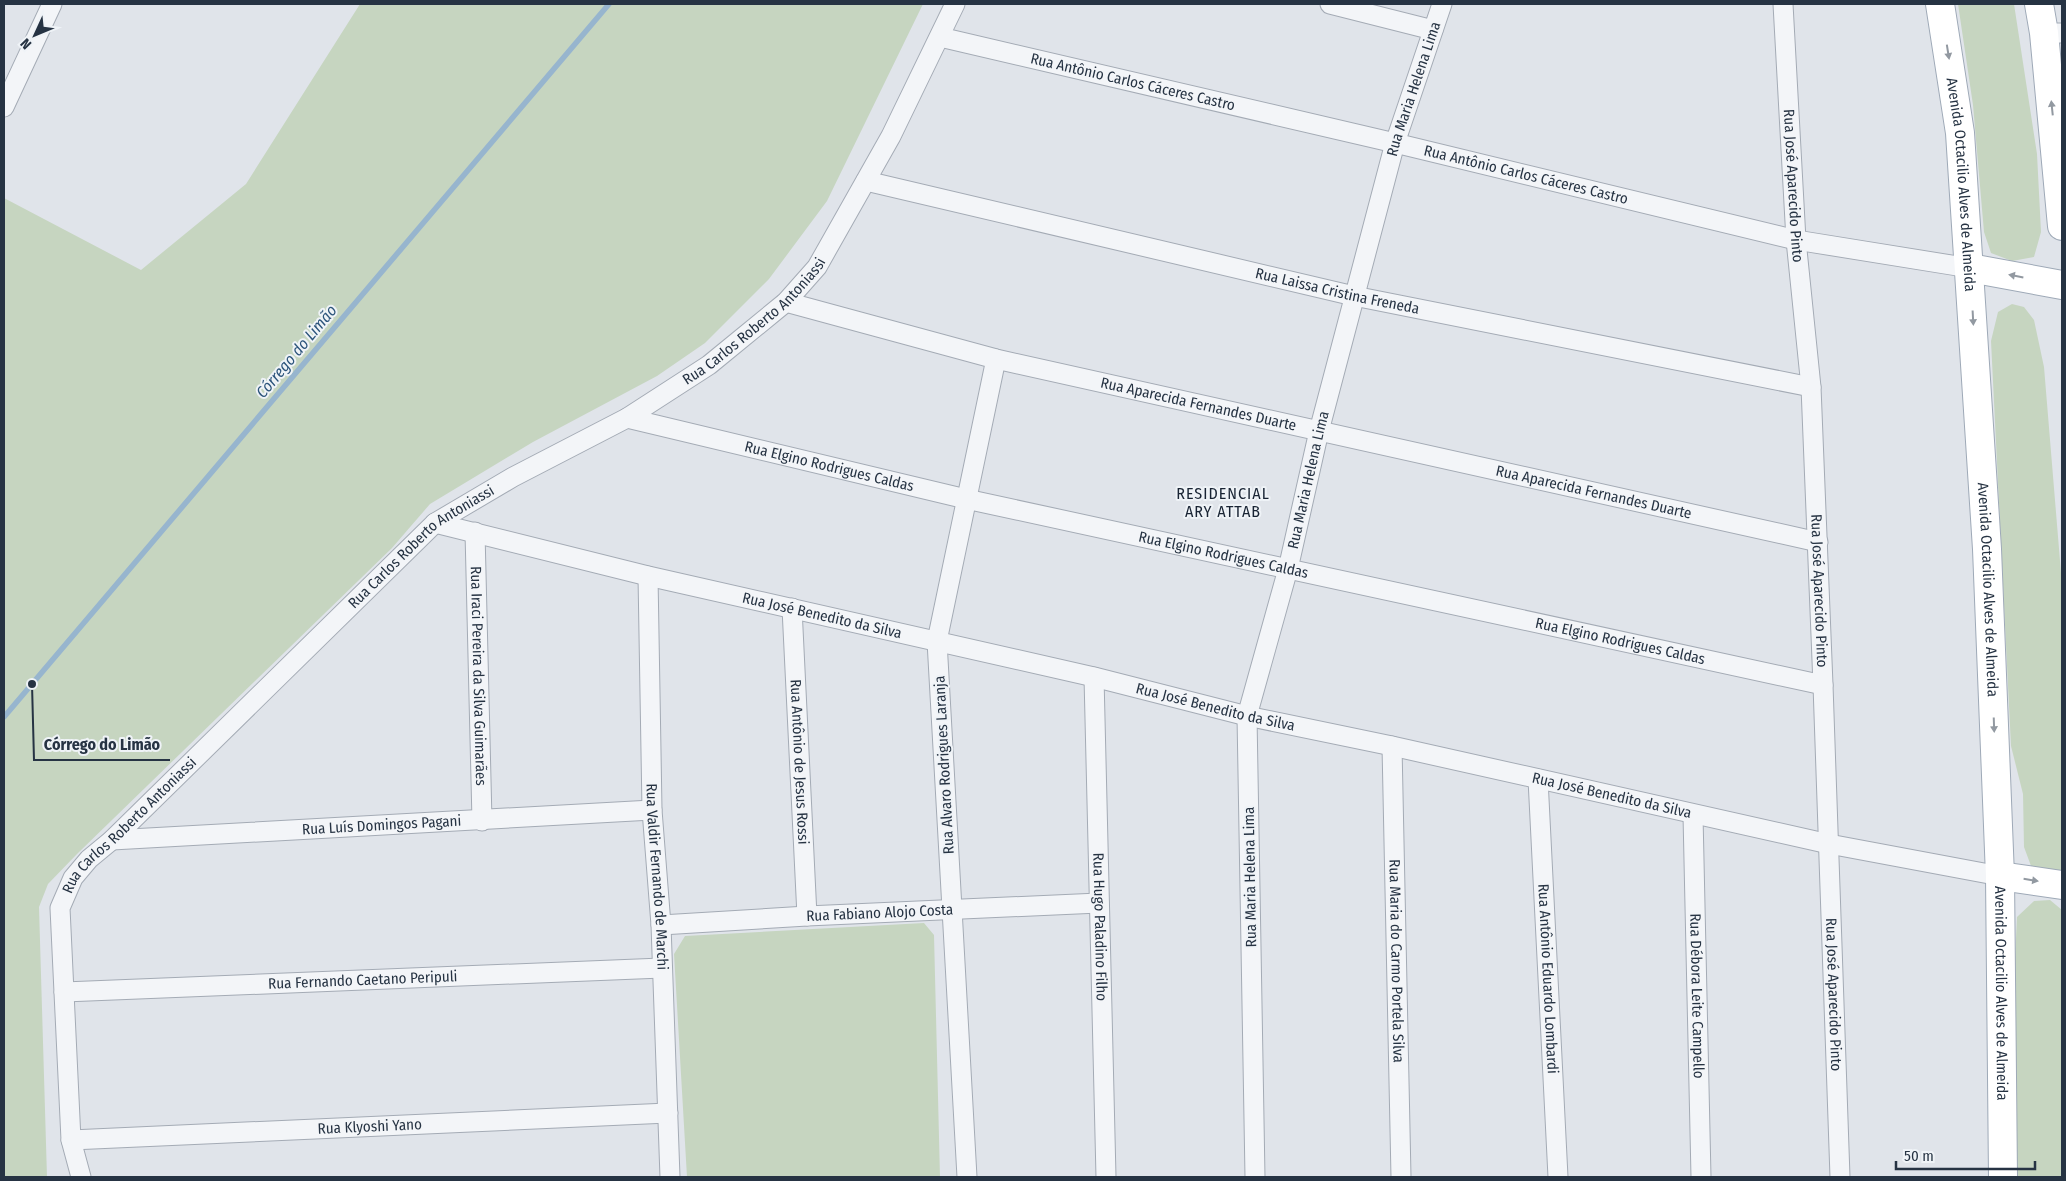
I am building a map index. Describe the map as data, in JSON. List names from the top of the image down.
{
  "streets": {
    "main road": ["Avenida Octacilio Alves de Almeida"],
    "street": [
      "Rua Antônio Carlos Cáceres Castro",
      "Rua Maria Helena Lima",
      "Rua José Aparecido Pinto",
      "Rua Laissa Cristina Freneda",
      "Rua Carlos Roberto Antoniassi",
      "Rua Aparecida Fernandes Duarte",
      "Rua Elgino Rodrigues Caldas",
      "Rua José Benedito da Silva",
      "Rua Iraci Pereira da Silva Guimarães",
      "Rua Antônio de Jesus Rossi",
      "Rua Alvaro Rodrigues Laranja",
      "Rua Luís Domingos Pagani",
      "Rua Valdir Fernando de Marchi",
      "Rua Fabiano Alojo Costa",
      "Rua Hugo Paladino Filho",
      "Rua Maria do Carmo Portela Silva",
      "Rua Antônio Eduardo Lombardi",
      "Rua Fernando Caetano Peripuli",
      "Rua Débora Leite Campello",
      "Rua Klyoshi Yano"
    ]
  },
  "crossings": [
    ["Rua Antônio Carlos Cáceres Castro", "Rua Maria Helena Lima"],
    ["Rua Antônio Carlos Cáceres Castro", "Avenida Octacilio Alves de Almeida"],
    ["Rua Antônio Carlos Cáceres Castro", "Rua José Aparecido Pinto"],
    ["Rua Antônio Carlos Cáceres Castro", "Rua Carlos Roberto Antoniassi"],
    ["Rua Maria Helena Lima", "Rua Laissa Cristina Freneda"],
    ["Rua Maria Helena Lima", "Rua Aparecida Fernandes Duarte"],
    ["Rua Maria Helena Lima", "Rua Elgino Rodrigues Caldas"],
    ["Rua Maria Helena Lima", "Rua José Benedito da Silva"],
    ["Avenida Octacilio Alves de Almeida", "Rua José Benedito da Silva"],
    ["Rua José Aparecido Pinto", "Rua Laissa Cristina Freneda"],
    ["Rua José Aparecido Pinto", "Rua Aparecida Fernandes Duarte"],
    ["Rua José Aparecido Pinto", "Rua Elgino Rodrigues Caldas"],
    ["Rua José Aparecido Pinto", "Rua José Benedito da Silva"],
    ["Rua Laissa Cristina Freneda", "Rua Carlos Roberto Antoniassi"],
    ["Rua Carlos Roberto Antoniassi", "Rua Aparecida Fernandes Duarte"],
    ["Rua Carlos Roberto Antoniassi", "Rua Elgino Rodrigues Caldas"],
    ["Rua Carlos Roberto Antoniassi", "Rua José Benedito da Silva"],
    ["Rua Carlos Roberto Antoniassi", "Rua Luís Domingos Pagani"],
    ["Rua Carlos Roberto Antoniassi", "Rua Fernando Caetano Peripuli"],
    ["Rua Carlos Roberto Antoniassi", "Rua Klyoshi Yano"],
    ["Rua Aparecida Fernandes Duarte", "Rua Alvaro Rodrigues Laranja"],
    ["Rua Elgino Rodrigues Caldas", "Rua Alvaro Rodrigues Laranja"],
    ["Rua José Benedito da Silva", "Rua Iraci Pereira da Silva Guimarães"],
    ["Rua José Benedito da Silva", "Rua Antônio de Jesus Rossi"],
    ["Rua José Benedito da Silva", "Rua Alvaro Rodrigues Laranja"],
    ["Rua José Benedito da Silva", "Rua Valdir Fernando de Marchi"],
    ["Rua José Benedito da Silva", "Rua Hugo Paladino Filho"],
    ["Rua José Benedito da Silva", "Rua Maria do Carmo Portela Silva"],
    ["Rua José Benedito da Silva", "Rua Antônio Eduardo Lombardi"],
    ["Rua José Benedito da Silva", "Rua Débora Leite Campello"],
    ["Rua Iraci Pereira da Silva Guimarães", "Rua Luís Domingos Pagani"],
    ["Rua Antônio de Jesus Rossi", "Rua Fabiano Alojo Costa"],
    ["Rua Alvaro Rodrigues Laranja", "Rua Fabiano Alojo Costa"],
    ["Rua Luís Domingos Pagani", "Rua Valdir Fernando de Marchi"],
    ["Rua Valdir Fernando de Marchi", "Rua Fabiano Alojo Costa"],
    ["Rua Valdir Fernando de Marchi", "Rua Fernando Caetano Peripuli"],
    ["Rua Valdir Fernando de Marchi", "Rua Klyoshi Yano"],
    ["Rua Fabiano Alojo Costa", "Rua Hugo Paladino Filho"]
  ],
  "one_way": ["Avenida Octacilio Alves de Almeida"],
  "districts": ["RESIDENCIAL ARY ATTAB"],
  "water": ["Córrego do Limão"],
  "places": ["Córrego do Limão"],
  "scale_bar": "50 m",
  "north": "bottom left"
}
